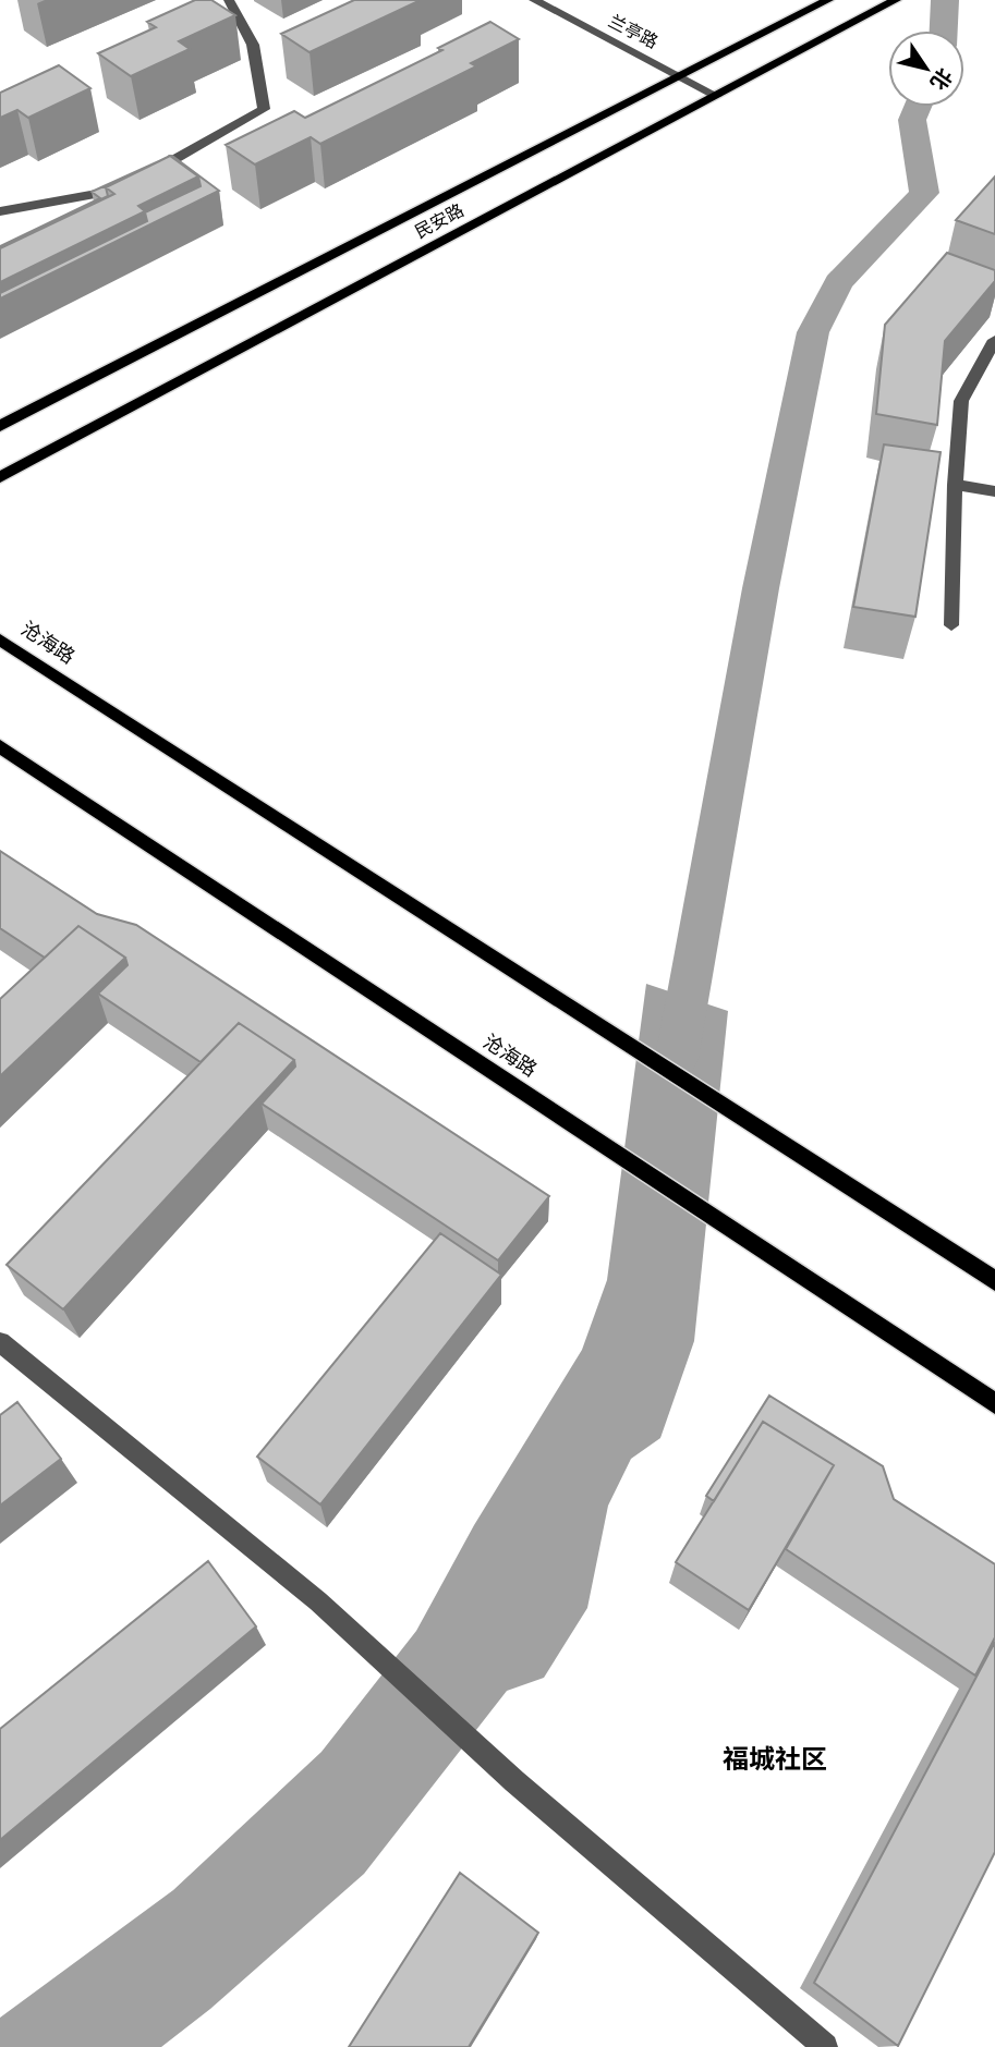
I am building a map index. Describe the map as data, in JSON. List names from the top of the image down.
{
  "streets": {
    "main road": ["民安路", "沧海路"],
    "street": ["兰亭路"]
  },
  "crossings": [
    ["兰亭路", "民安路"]
  ],
  "districts": ["福城社区"],
  "north": "bottom right"
}
